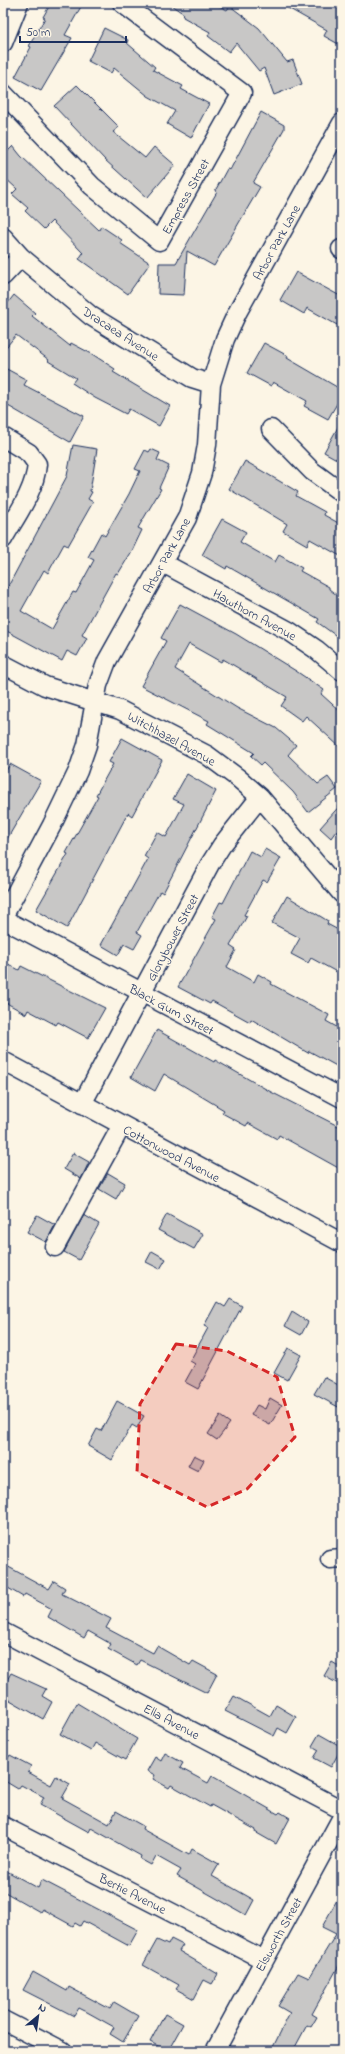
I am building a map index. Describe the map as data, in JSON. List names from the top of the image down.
{
  "streets": {
    "street": [
      "Empress Street",
      "Arbor Park Lane",
      "Dracaea Avenue",
      "Hawthorn Avenue",
      "Witchhazel Avenue",
      "Glorybower Street",
      "Black Gum Street",
      "Cottonwood Avenue",
      "Ella Avenue",
      "Bertie Avenue",
      "Elsworth Street"
    ]
  },
  "crossings": [
    ["Arbor Park Lane", "Dracaea Avenue"],
    ["Arbor Park Lane", "Hawthorn Avenue"],
    ["Arbor Park Lane", "Witchhazel Avenue"],
    ["Arbor Park Lane", "Black Gum Street"],
    ["Witchhazel Avenue", "Glorybower Street"],
    ["Glorybower Street", "Black Gum Street"],
    ["Glorybower Street", "Cottonwood Avenue"],
    ["Bertie Avenue", "Elsworth Street"]
  ],
  "scale_bar": "50 m",
  "north": "top right"
}
